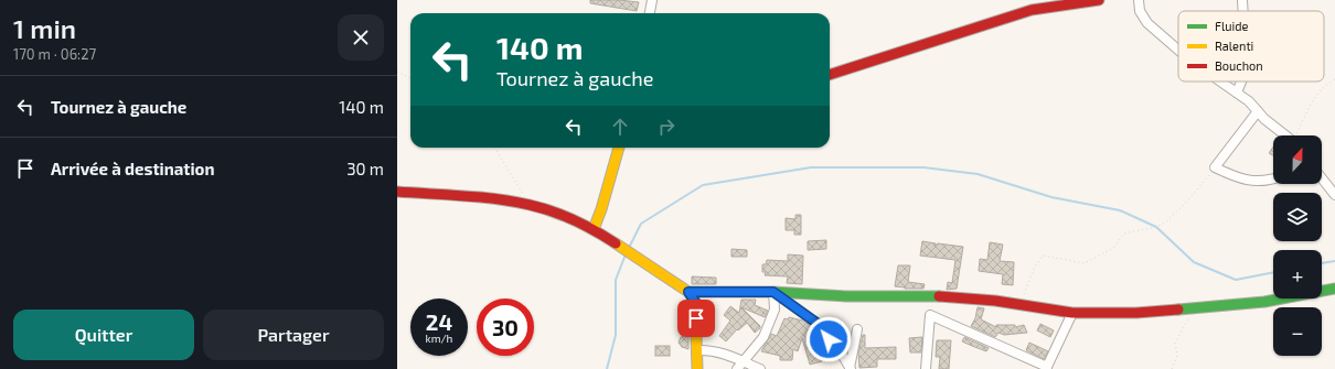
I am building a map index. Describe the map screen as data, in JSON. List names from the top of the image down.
{
  "legend": ["Fluide", "Ralenti", "Bouchon"],
  "north": "top",
  "page": {
    "heading": ["1 min", "170 m · 06:27"],
    "turn": ["140 m", "Tournez à gauche"],
    "list": [
      {
        "name": "Tournez à gauche",
        "value": "140 m"
      },
      {
        "name": "Arrivée à destination",
        "value": "30 m"
      }
    ],
    "map_buttons": ["+", "−"],
    "speed": "24 km/h",
    "limit": "30",
    "buttons": ["Quitter", "Partager"]
  }
}
